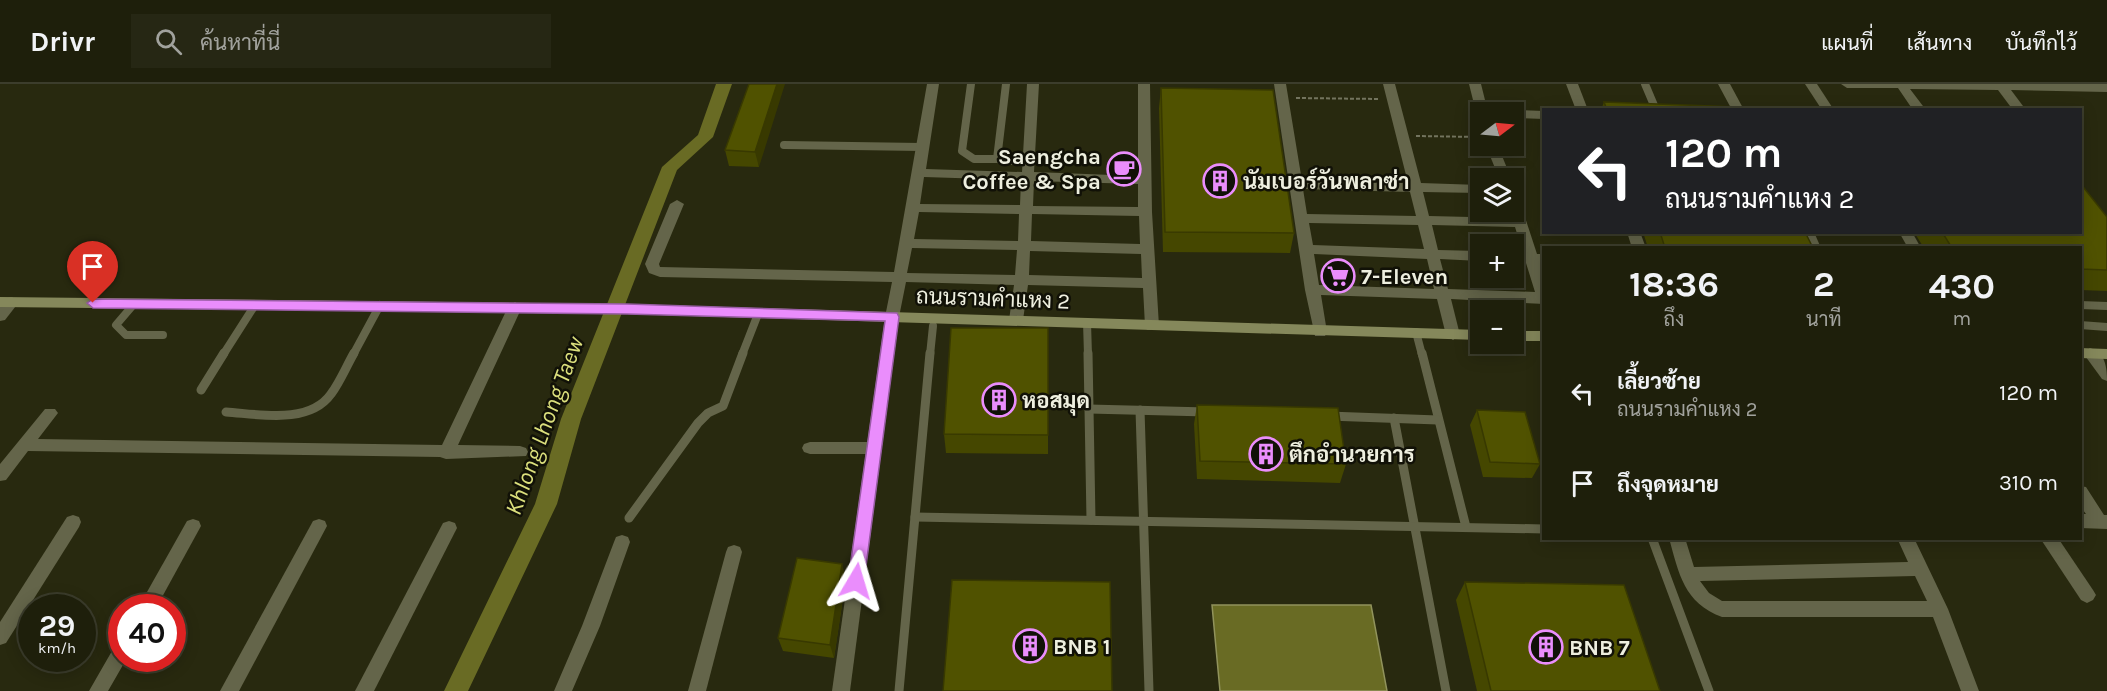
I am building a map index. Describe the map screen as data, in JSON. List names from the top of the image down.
{
  "streets": {
    "main road": ["ถนนรามคำแหง 2"]
  },
  "water": ["Khlong Lhong Taew"],
  "places": {
    "cafe": ["Saengcha Coffee & Spa"],
    "building": [
      "นัมเบอร์วันพลาซ่า",
      "หอสมุด",
      "ตึกอำนวยการ",
      "BNB 1",
      "BNB 7"
    ],
    "supermarket": ["7-Eleven"]
  },
  "north": "right",
  "page": {
    "header": "Drivr",
    "search": "ค้นหาที่นี่",
    "nav": ["แผนที่", "เส้นทาง", "บันทึกไว้"],
    "map_buttons": ["+", "−"],
    "turn": ["120 m", "ถนนรามคำแหง 2"],
    "eta": [
      "18:36",
      "ถึง",
      "2",
      "นาที",
      "430",
      "m"
    ],
    "list": [
      {
        "name": "เลี้ยวซ้าย",
        "note": "ถนนรามคำแหง 2",
        "value": "120 m"
      },
      {
        "name": "ถึงจุดหมาย",
        "value": "310 m"
      }
    ],
    "speed": "29 km/h",
    "limit": "40"
  }
}
